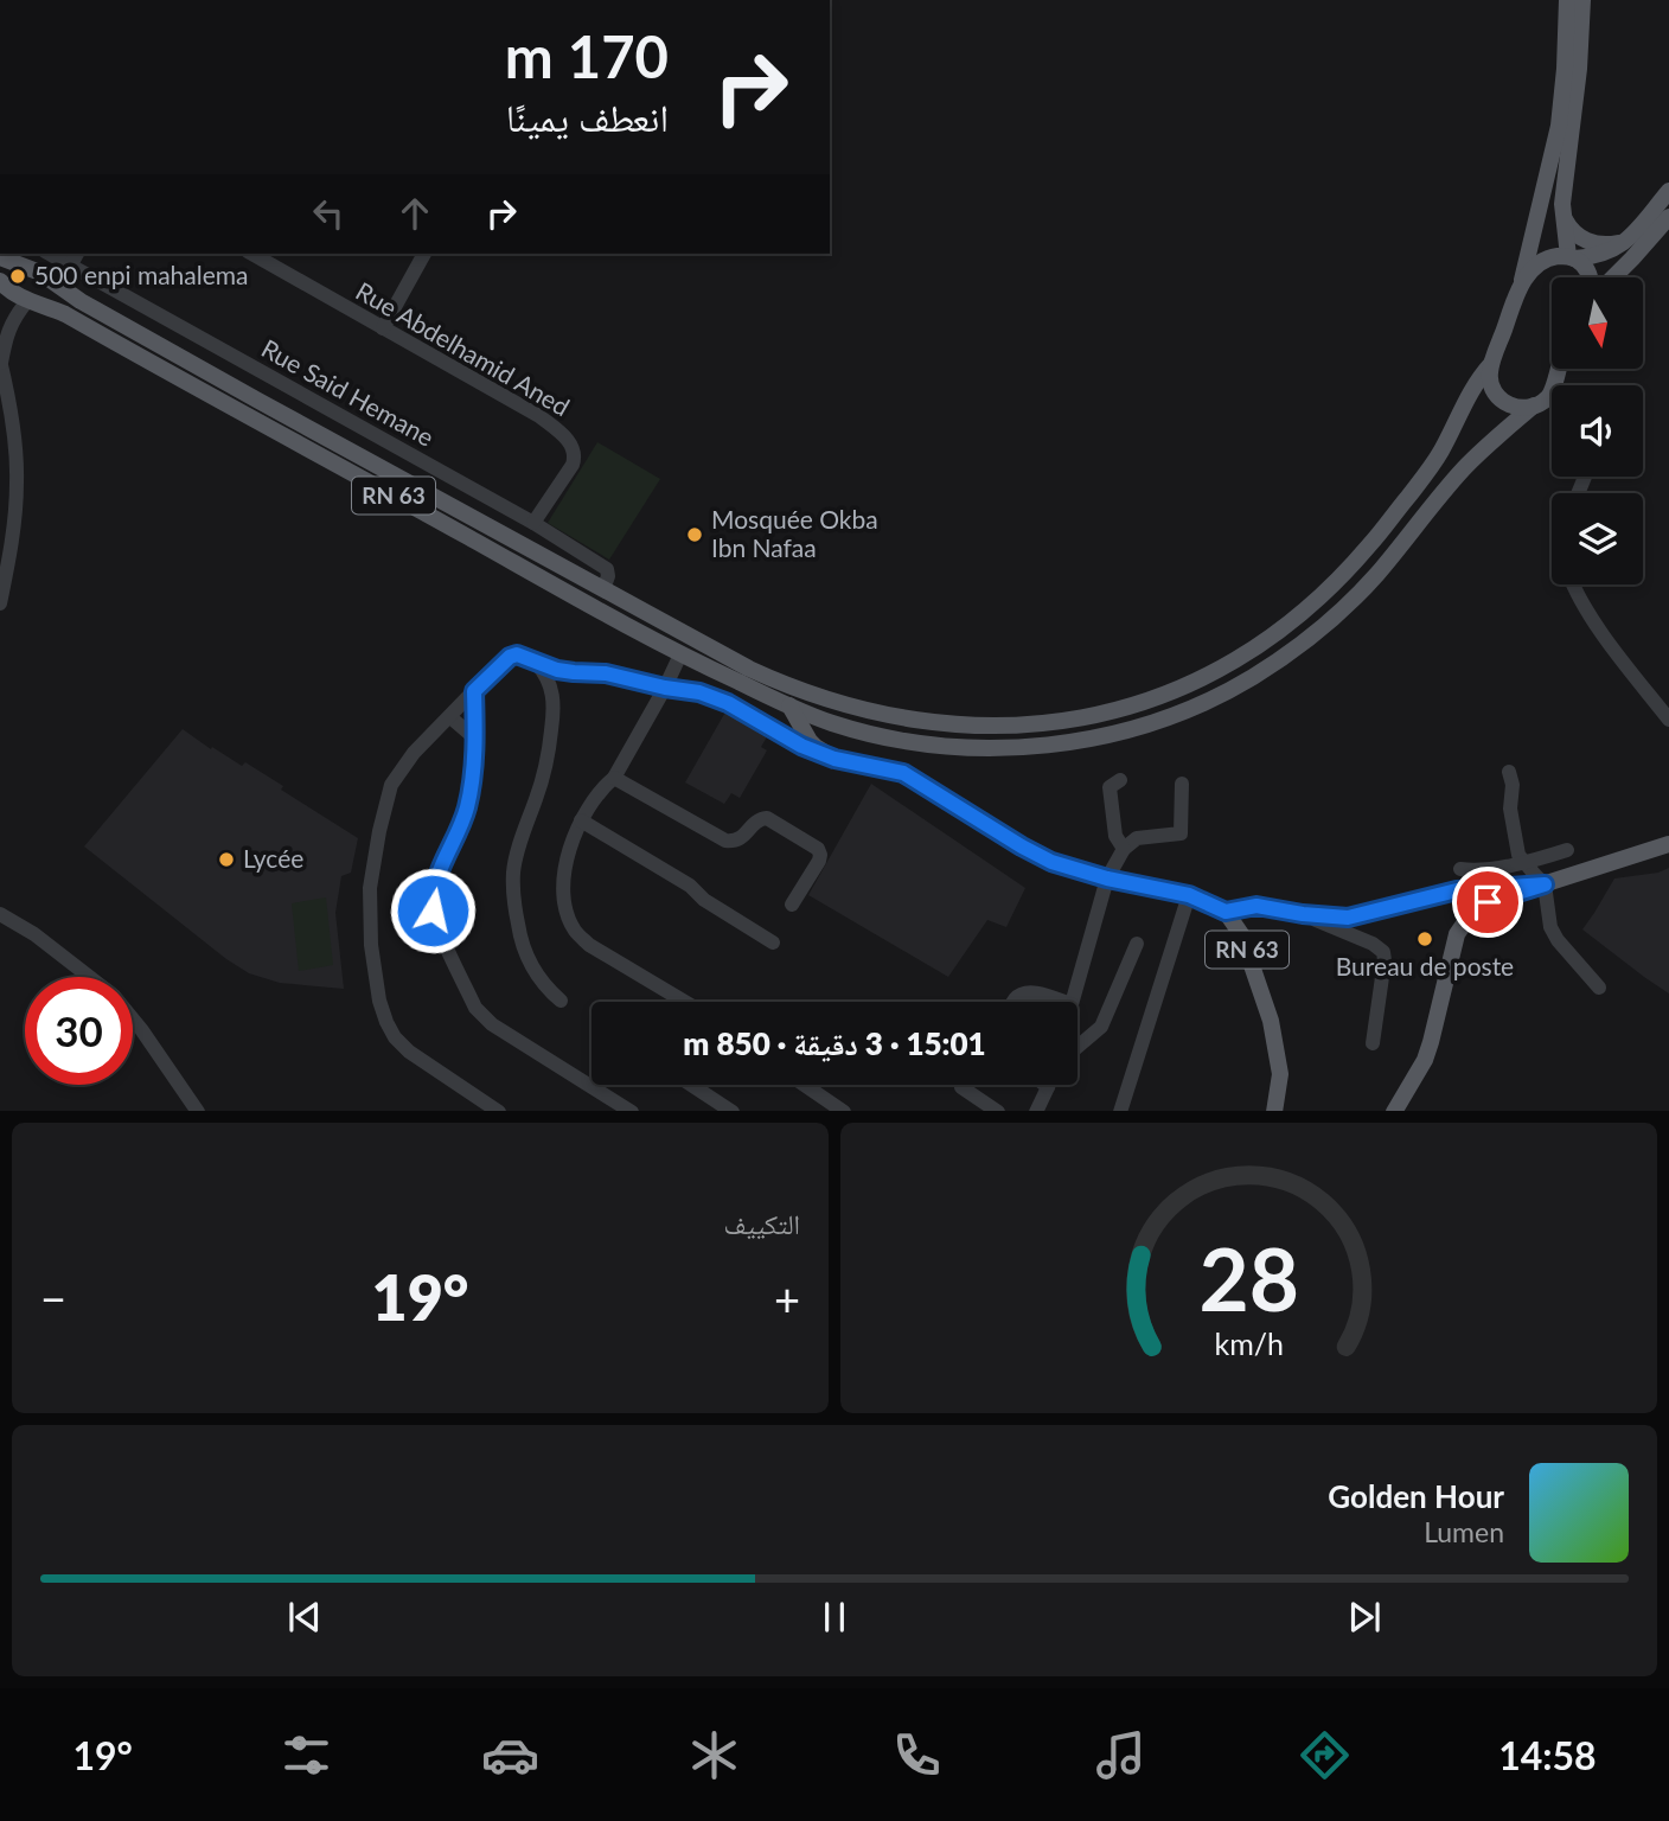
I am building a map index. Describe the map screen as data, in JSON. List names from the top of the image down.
{
  "streets": {
    "main road": ["RN 63"],
    "street": ["Rue Abdelhamid Aned", "Rue Said Hemane"]
  },
  "crossings": [
    ["Rue Abdelhamid Aned", "Rue Said Hemane"]
  ],
  "places": [
    "500 enpi mahalema",
    "Mosquée Okba Ibn Nafaa",
    "Lycée",
    "Bureau de poste"
  ],
  "north": "bottom",
  "page": {
    "turn": ["170 m", "انعطف يمينًا"],
    "limit": "30",
    "trip": "15:01 · 3 دقيقة · 850 m",
    "tile": "التكييف",
    "heat": ["−", "19°", "+"],
    "song": ["Golden Hour", "Lumen"],
    "tabs": ["14:58", "19°"],
    "gauge": ["28", "km/h"]
  }
}
